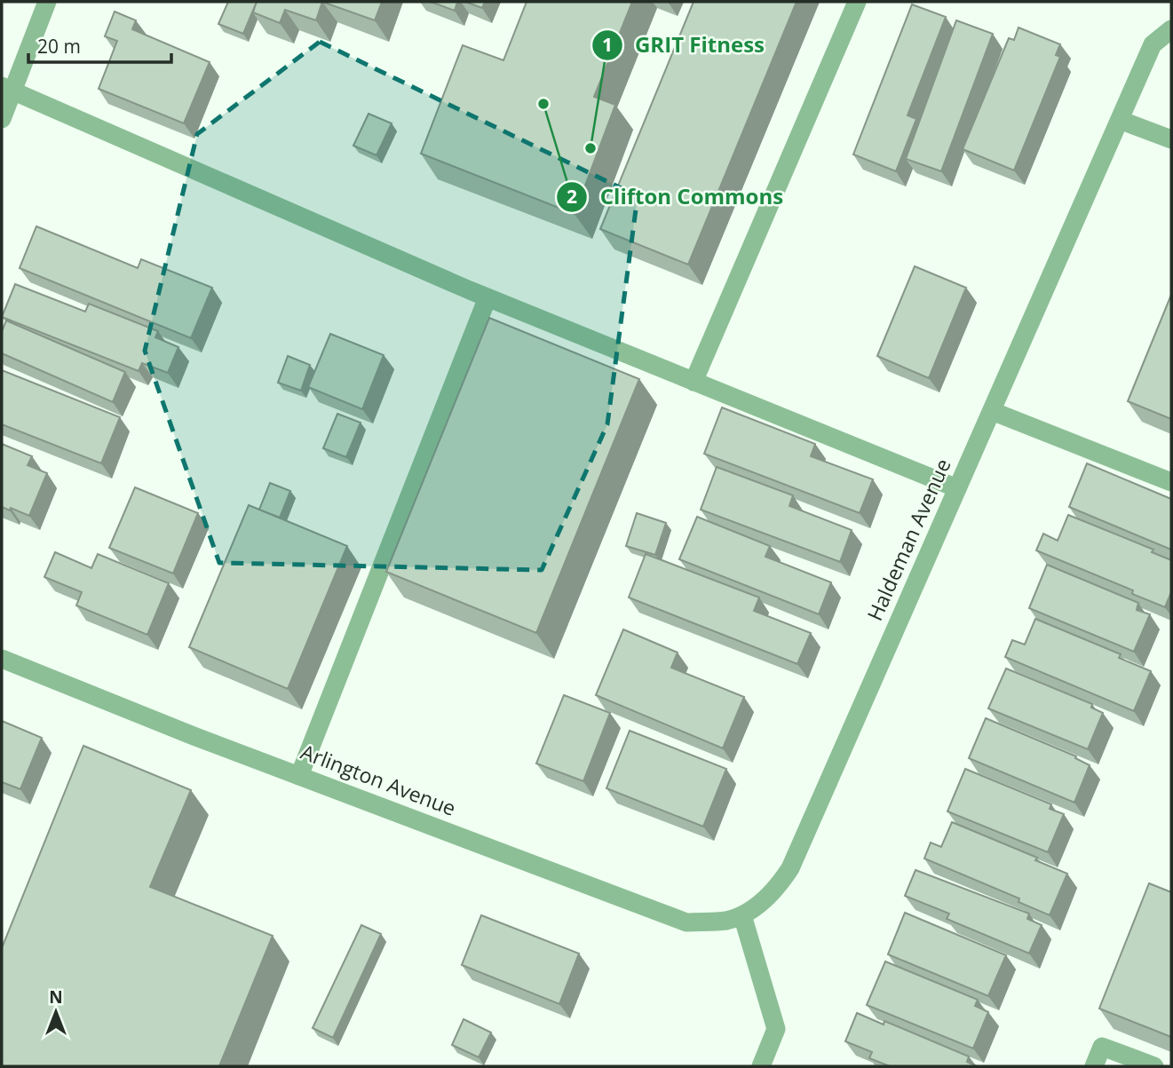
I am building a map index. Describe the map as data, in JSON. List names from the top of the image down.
{
  "streets": {
    "street": ["Haldeman Avenue", "Arlington Avenue"]
  },
  "crossings": [
    ["Haldeman Avenue", "Arlington Avenue"]
  ],
  "places": ["Clifton Commons", "GRIT Fitness"],
  "scale_bar": "20 m",
  "north": "top"
}
